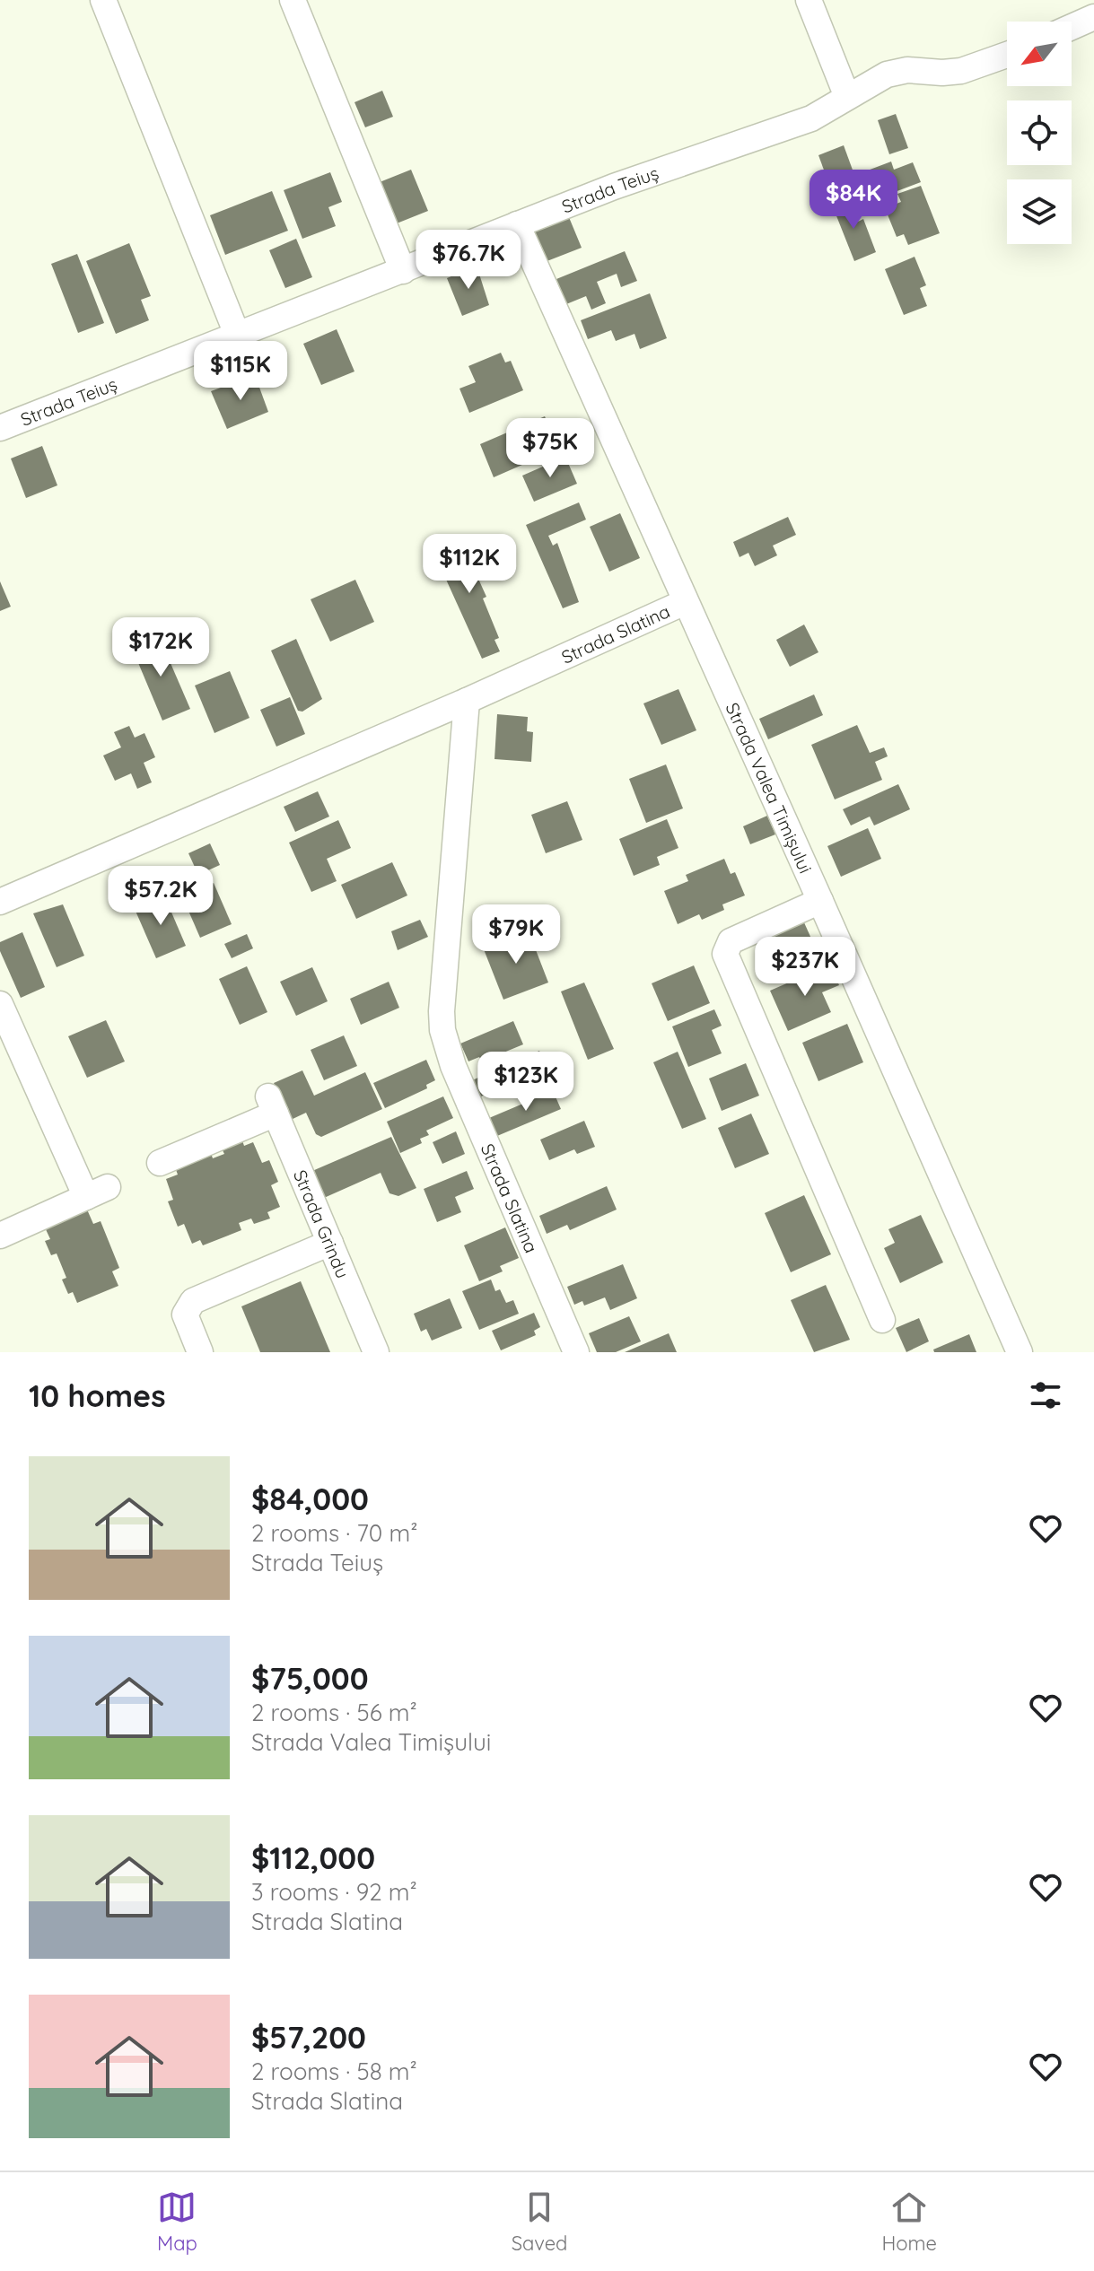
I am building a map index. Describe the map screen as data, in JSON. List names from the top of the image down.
{
  "streets": {
    "street": [
      "Strada Teiuș",
      "Strada Slatina",
      "Strada Valea Timișului",
      "Strada Grindu"
    ]
  },
  "crossings": [
    ["Strada Teiuș", "Strada Valea Timișului"],
    ["Strada Slatina", "Strada Valea Timișului"]
  ],
  "north": "bottom left",
  "page": {
    "price": [
      "$84K",
      "$76.7K",
      "$115K",
      "$75K",
      "$112K",
      "$172K",
      "$57.2K",
      "$79K",
      "$237K",
      "$123K"
    ],
    "heading": "10 homes",
    "list": [
      {
        "name": "$84,000",
        "note": "2 rooms · 70 m² · Strada Teiuș"
      },
      {
        "name": "$75,000",
        "note": "2 rooms · 56 m² · Strada Valea Timișului"
      },
      {
        "name": "$112,000",
        "note": "3 rooms · 92 m² · Strada Slatina"
      },
      {
        "name": "$57,200",
        "note": "2 rooms · 58 m² · Strada Slatina"
      }
    ],
    "tabs": ["Map", "Saved", "Home"]
  }
}
